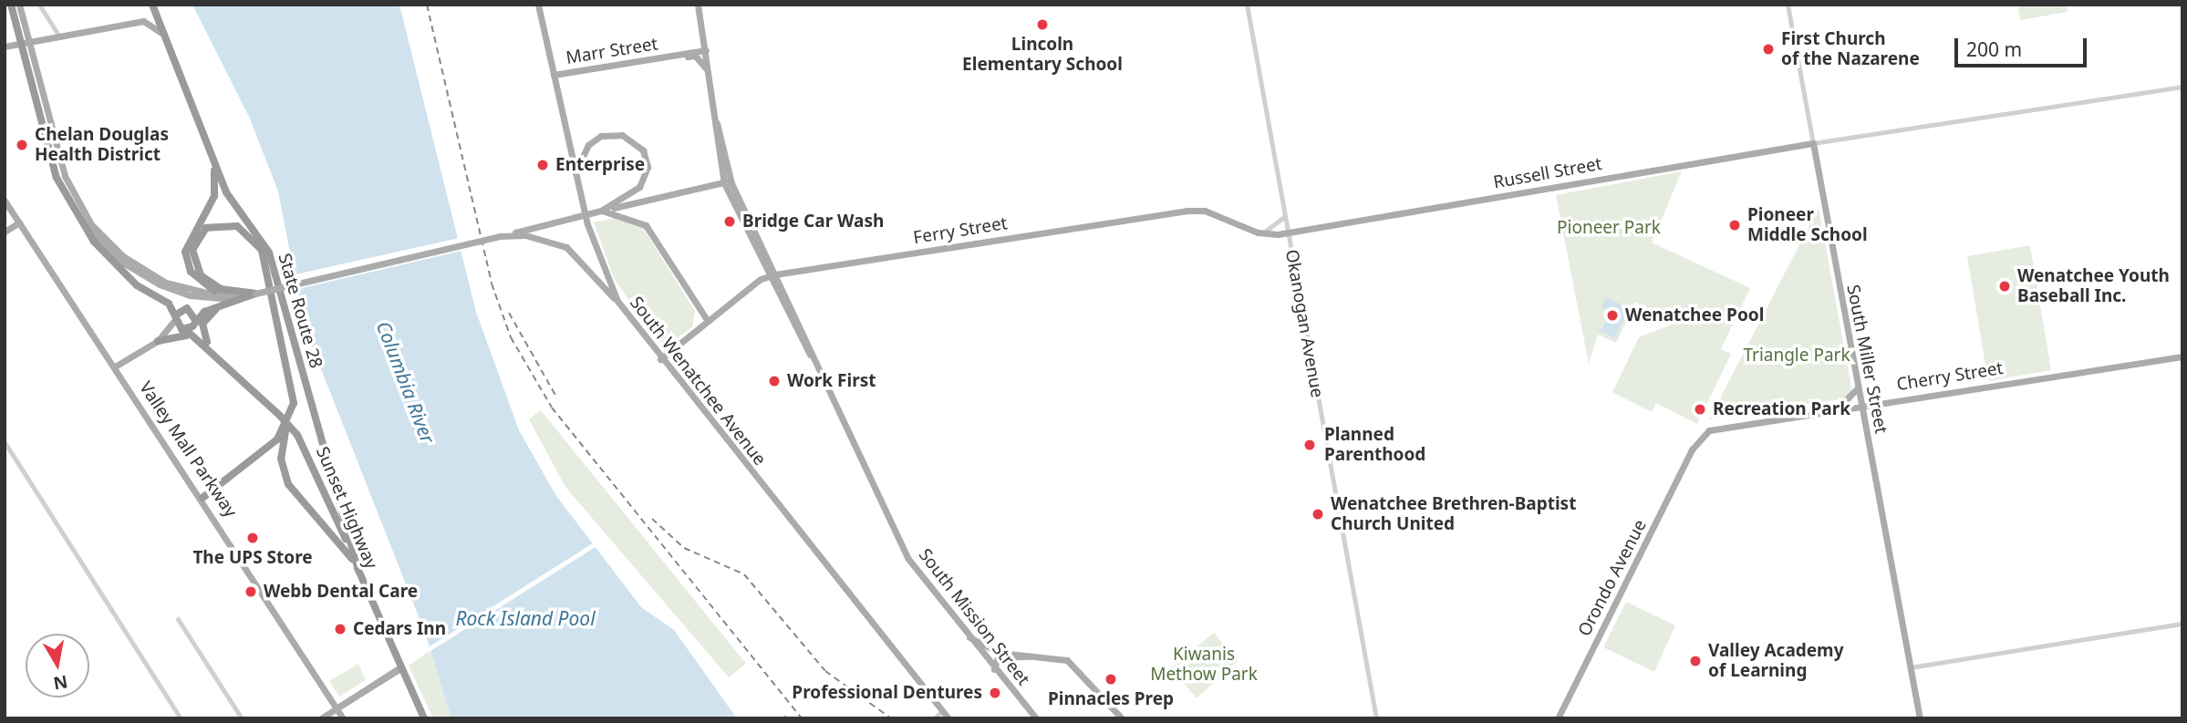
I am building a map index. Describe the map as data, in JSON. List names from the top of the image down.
{
  "streets": {
    "highway": ["State Route 28", "Sunset Highway"],
    "main road": [
      "Marr Street",
      "Russell Street",
      "Ferry Street",
      "South Miller Street",
      "Cherry Street",
      "South Wenatchee Avenue",
      "Valley Mall Parkway",
      "Orondo Avenue",
      "South Mission Street"
    ],
    "street": ["Okanogan Avenue"]
  },
  "crossings": [
    ["Marr Street", "South Wenatchee Avenue"],
    ["Marr Street", "South Mission Street"],
    ["Russell Street", "Ferry Street"],
    ["Russell Street", "Okanogan Avenue"],
    ["Russell Street", "South Miller Street"],
    ["Ferry Street", "Okanogan Avenue"],
    ["Ferry Street", "South Wenatchee Avenue"],
    ["Ferry Street", "South Mission Street"],
    ["State Route 28", "Sunset Highway"],
    ["South Miller Street", "Cherry Street"],
    ["Cherry Street", "Orondo Avenue"]
  ],
  "water": ["Columbia River", "Rock Island Pool"],
  "parks": ["Pioneer Park", "Triangle Park", "Kiwanis Methow Park"],
  "places": [
    "Lincoln Elementary School",
    "First Church of the Nazarene",
    "Chelan Douglas Health District",
    "Enterprise",
    "Bridge Car Wash",
    "Pioneer Middle School",
    "Wenatchee Youth Baseball Inc.",
    "Wenatchee Pool",
    "Work First",
    "Recreation Park",
    "Planned Parenthood",
    "Wenatchee Brethren-Baptist Church United",
    "The UPS Store",
    "Webb Dental Care",
    "Cedars Inn",
    "Valley Academy of Learning",
    "Pinnacles Prep",
    "Professional Dentures"
  ],
  "scale_bar": "200 m",
  "north": "bottom"
}
